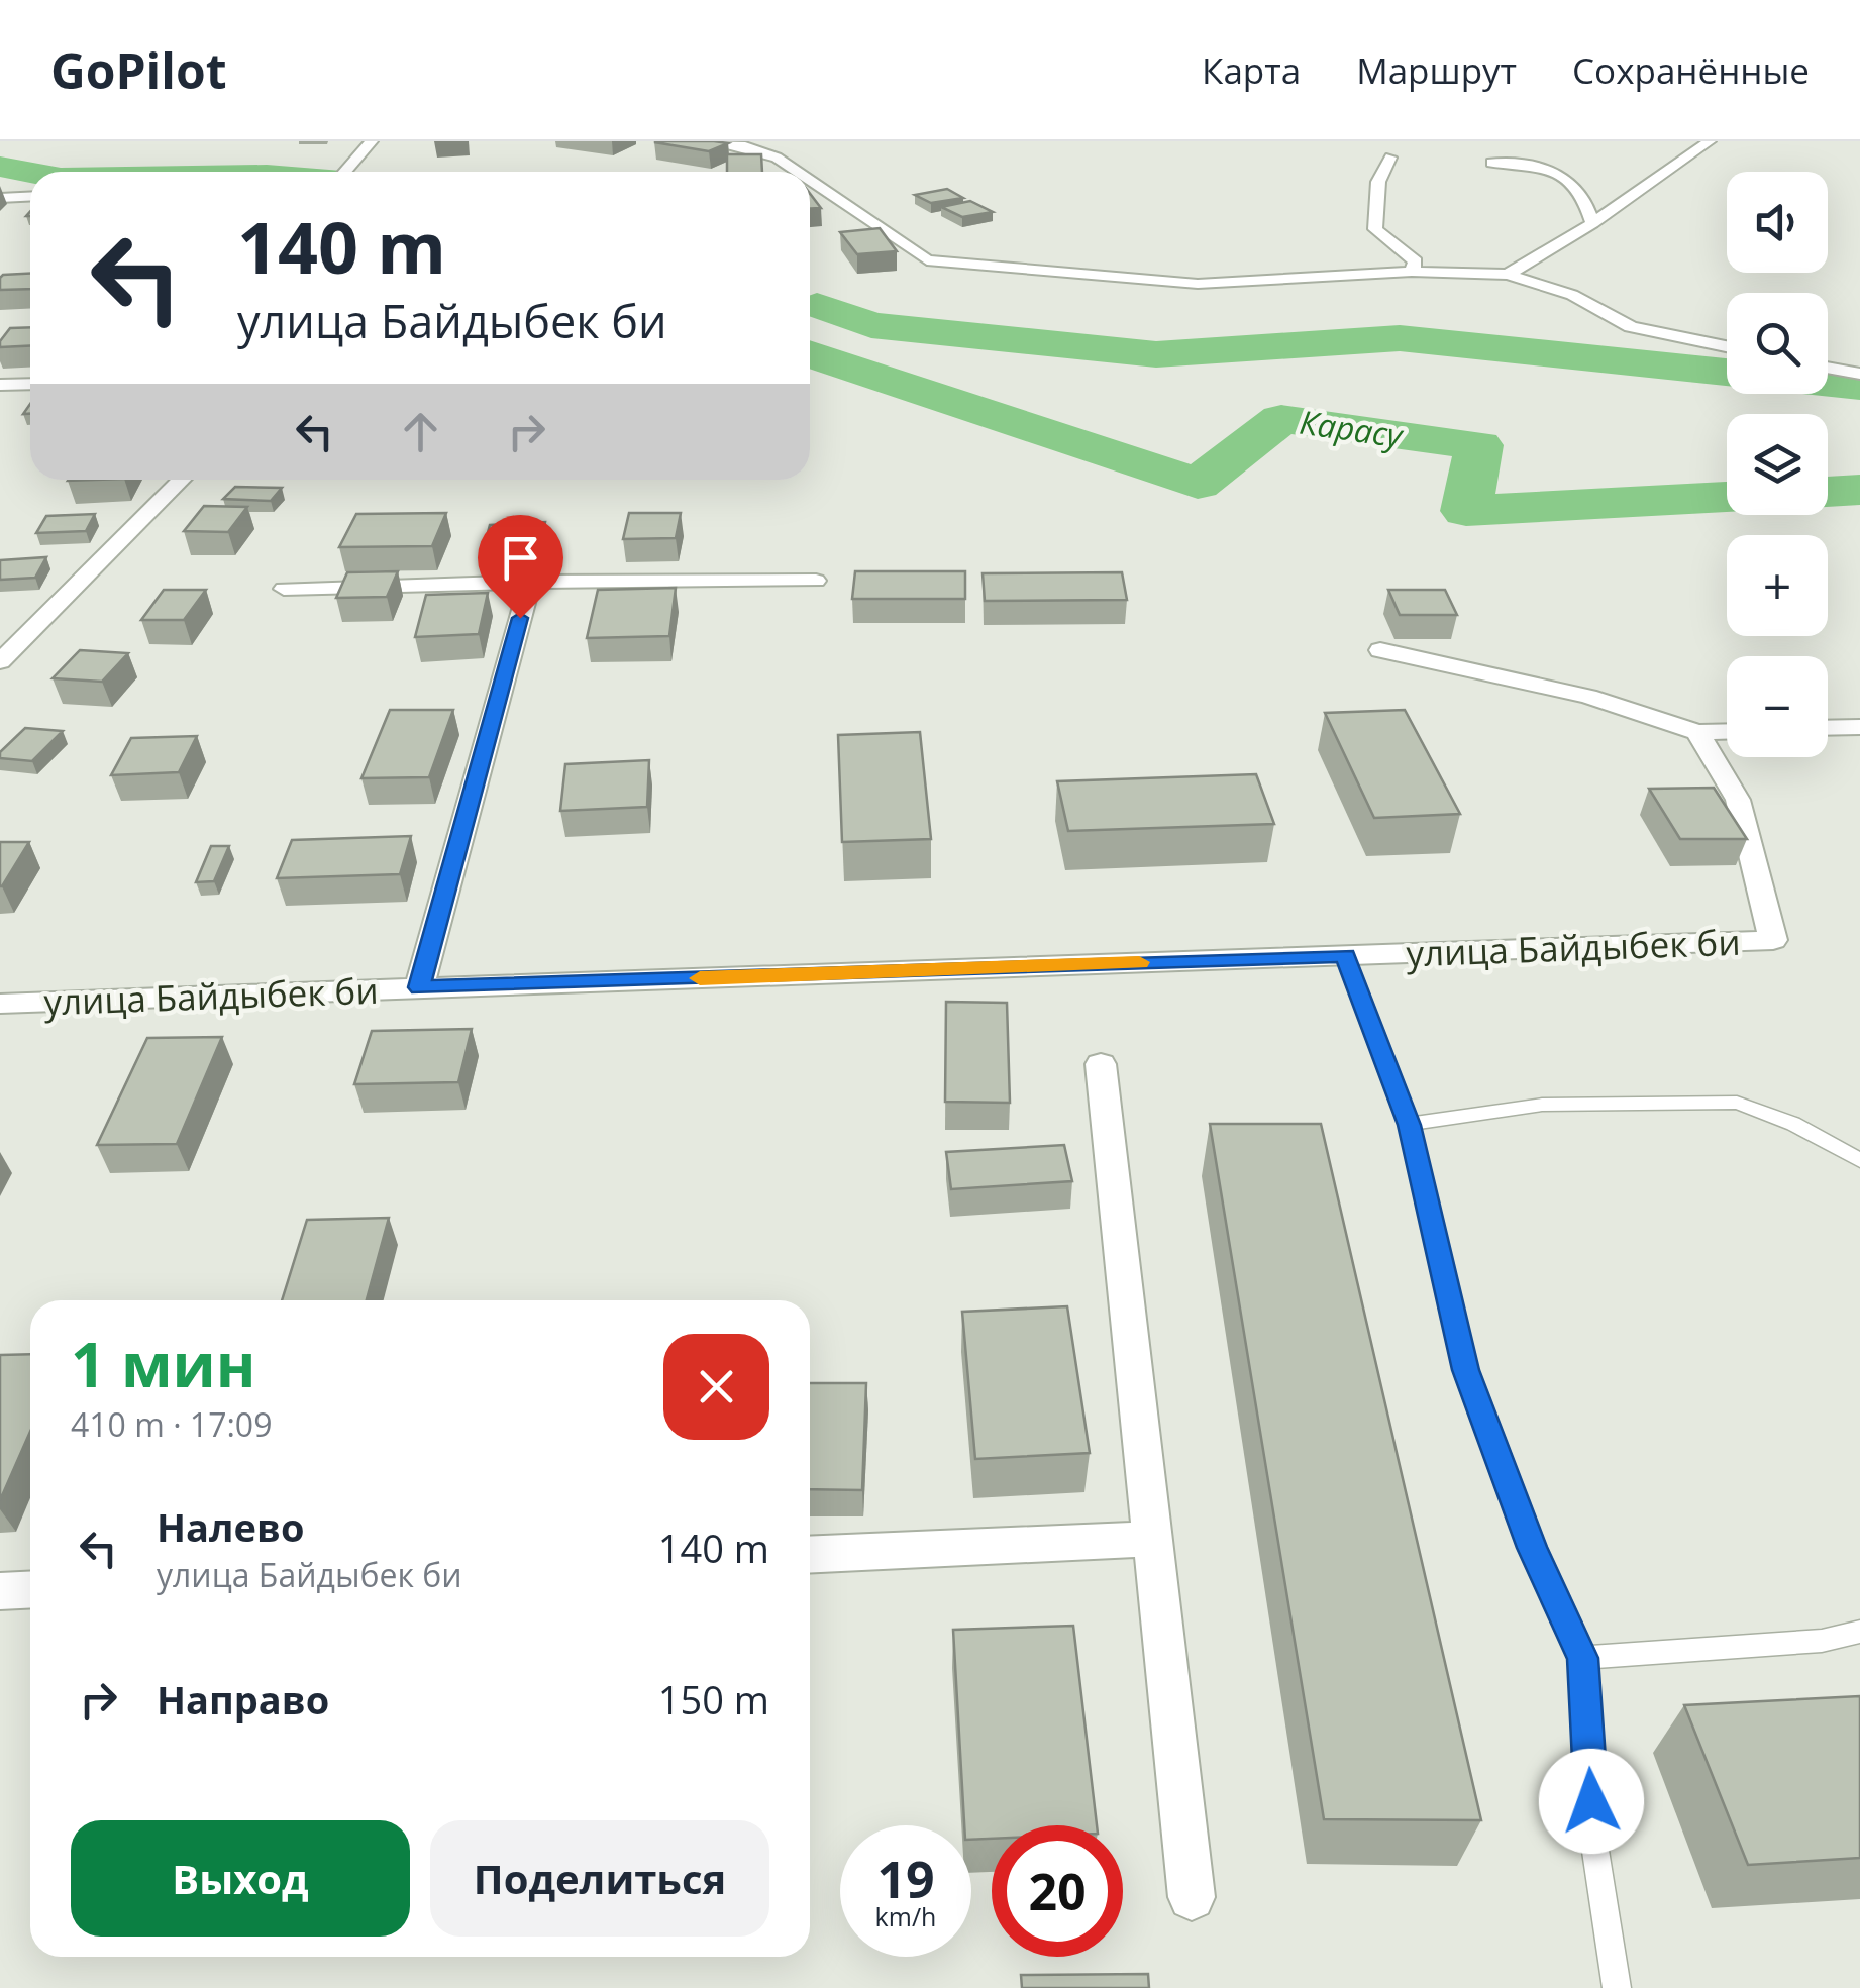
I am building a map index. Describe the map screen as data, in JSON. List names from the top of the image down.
{
  "streets": {
    "street": ["улица Байдыбек би"]
  },
  "water": ["Карасу"],
  "page": {
    "header": "GoPilot",
    "nav": ["Карта", "Маршрут", "Сохранённые"],
    "map_buttons": ["+", "−"],
    "turn": ["140 m", "улица Байдыбек би"],
    "heading": ["1 мин", "410 m · 17:09"],
    "list": [
      {
        "name": "Налево",
        "note": "улица Байдыбек би",
        "value": "140 m"
      },
      {
        "name": "Направо",
        "value": "150 m"
      }
    ],
    "buttons": ["Выход", "Поделиться"],
    "speed": "19 km/h",
    "limit": "20"
  }
}
